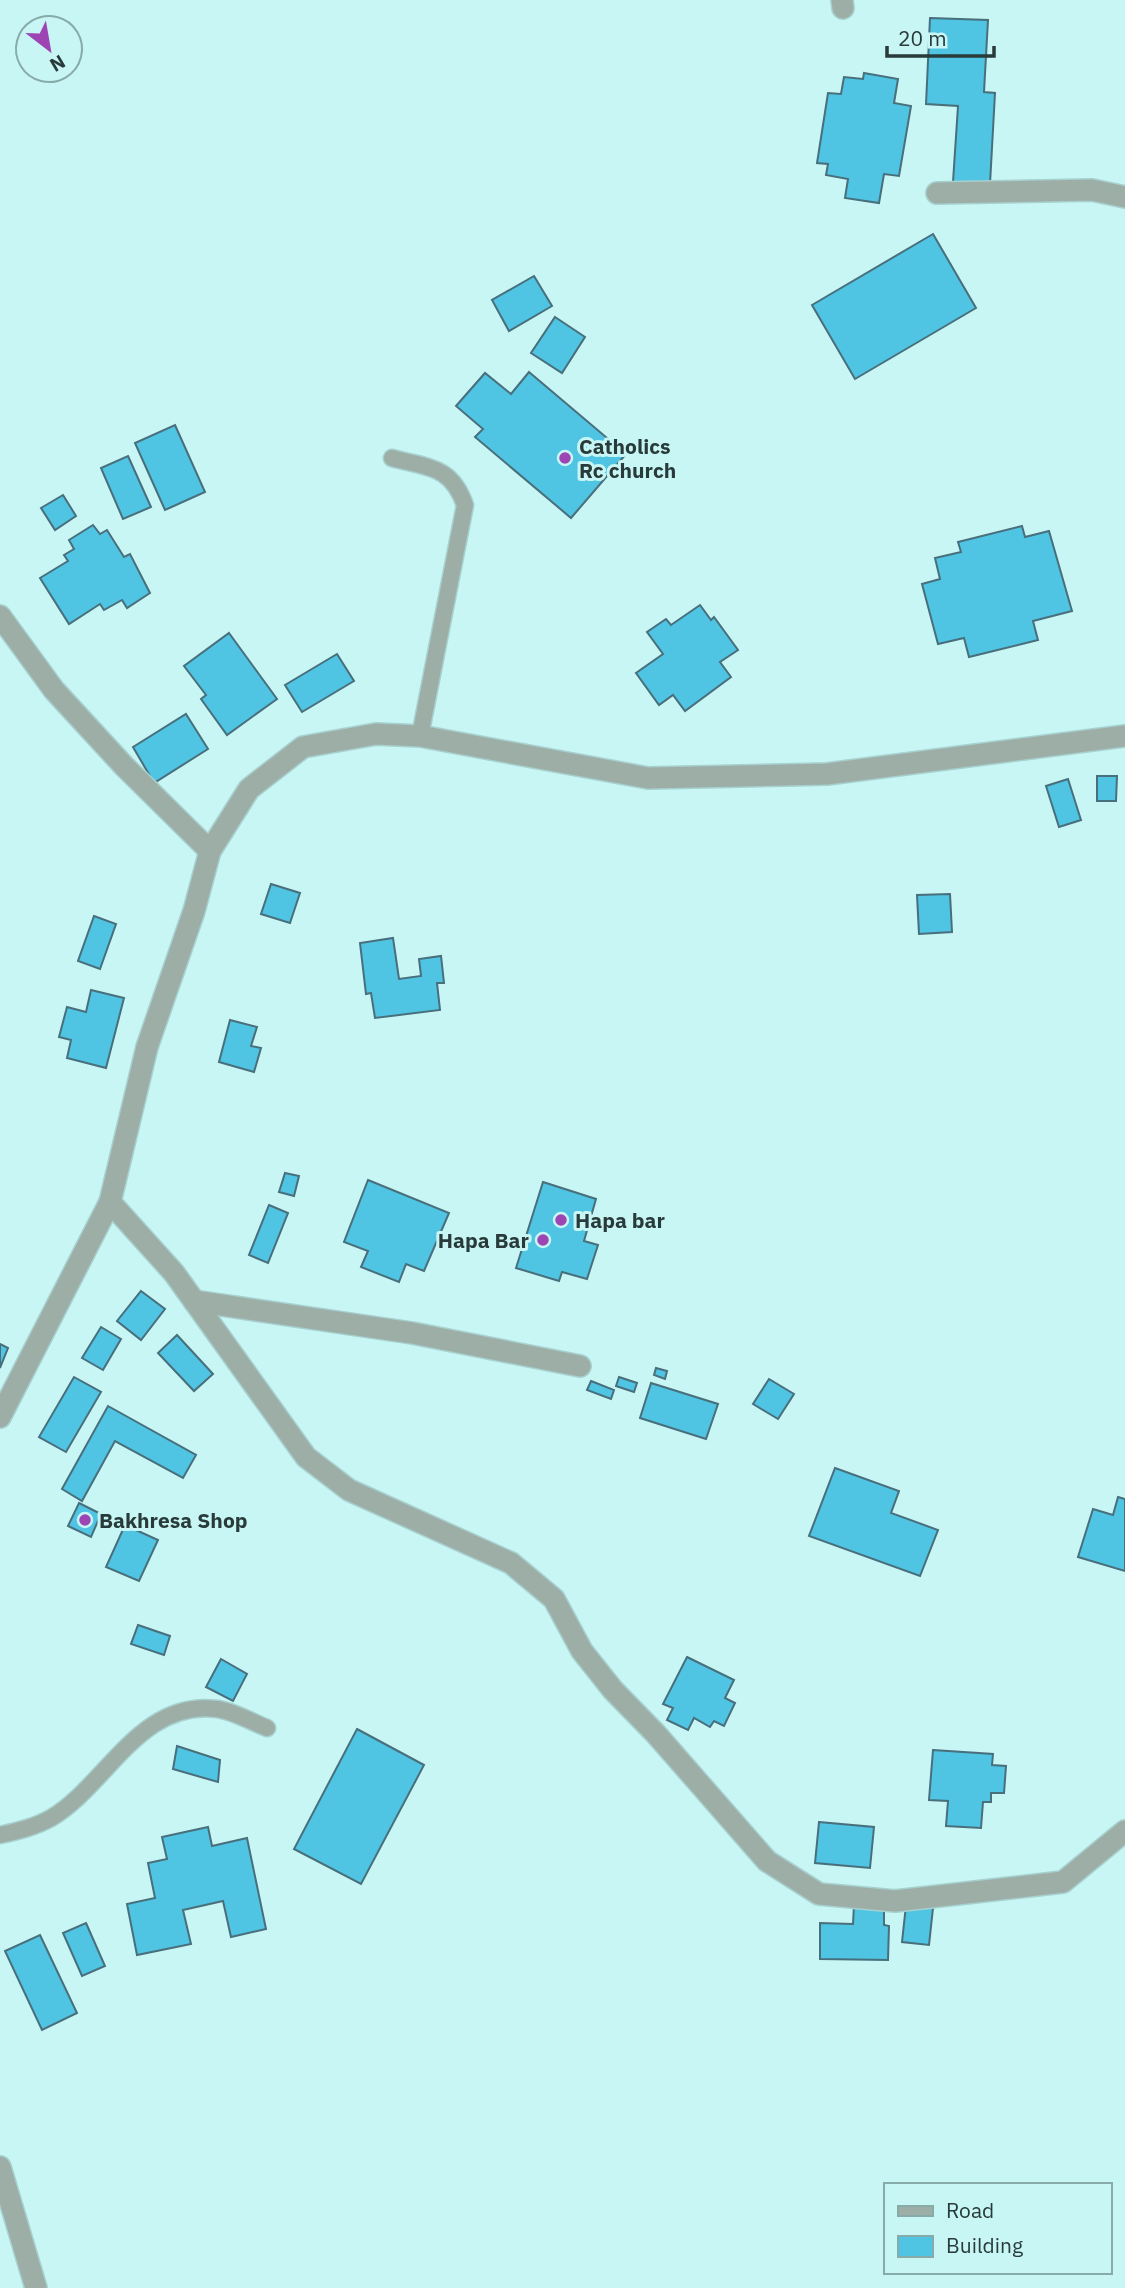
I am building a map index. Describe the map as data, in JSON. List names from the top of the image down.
{
  "places": [
    "Catholics Rc church",
    "Hapa bar",
    "Hapa Bar",
    "Bakhresa Shop"
  ],
  "legend": ["Road", "Building"],
  "scale_bar": "20 m",
  "north": "bottom right"
}
